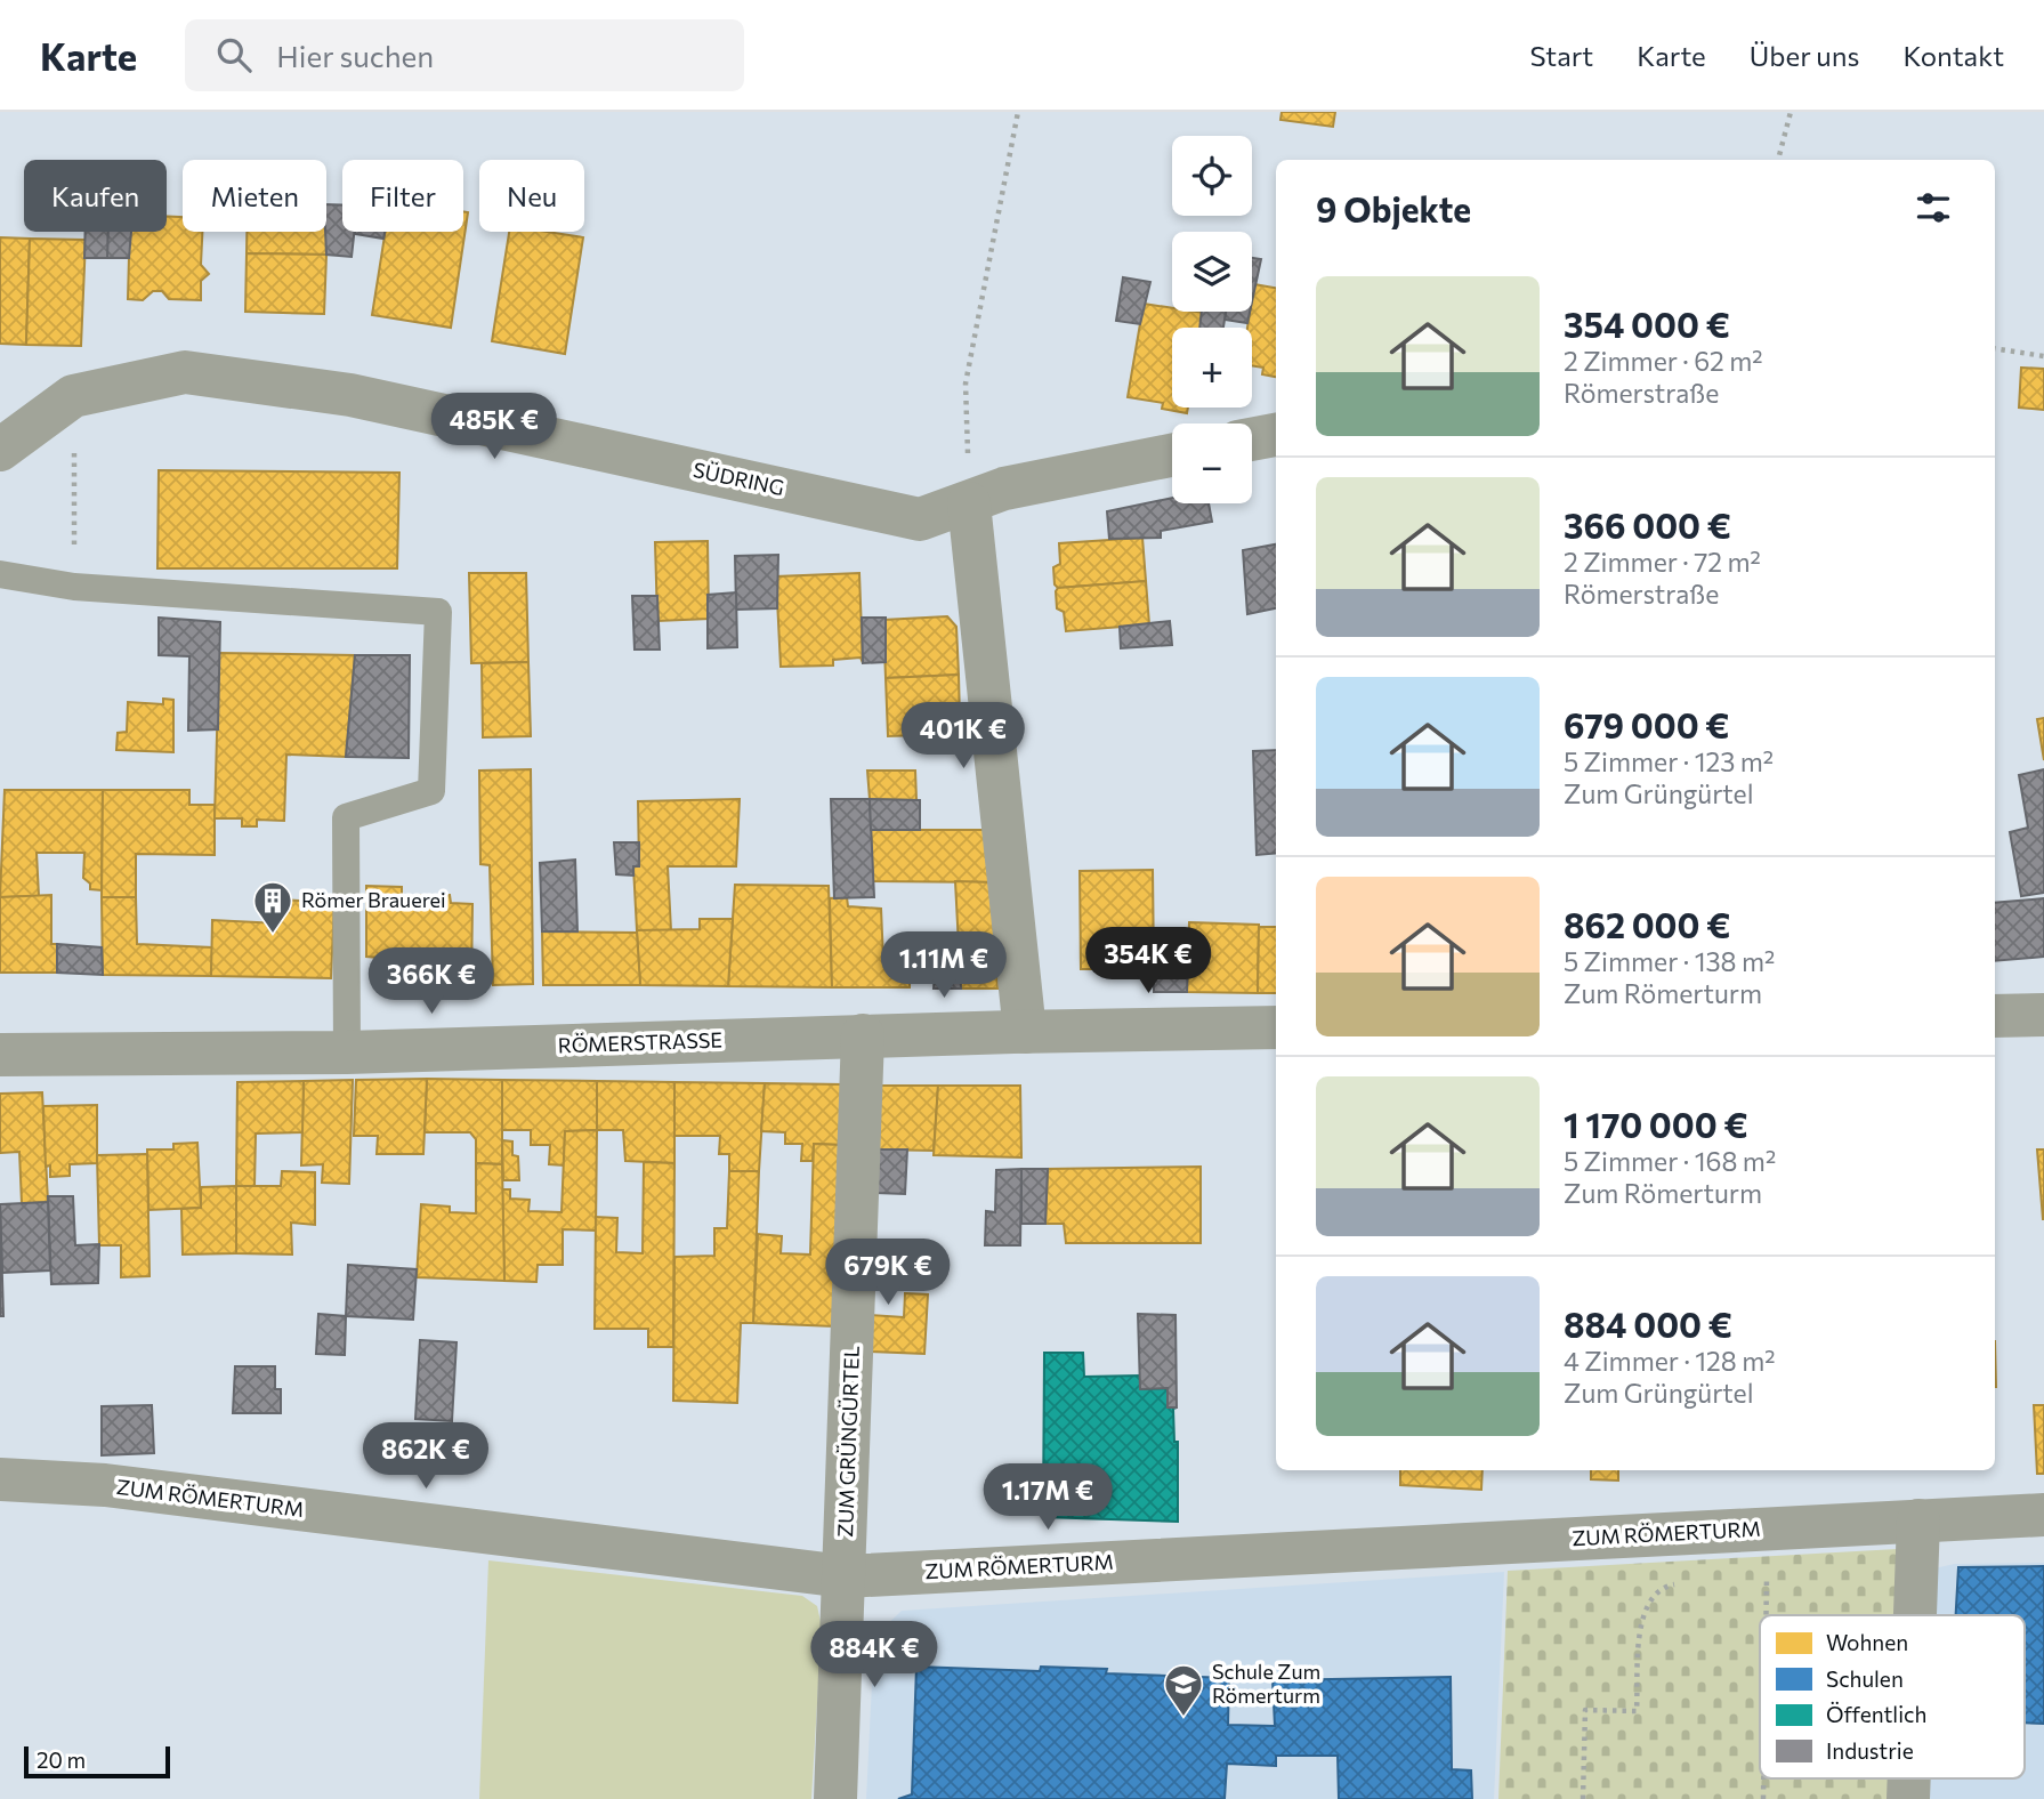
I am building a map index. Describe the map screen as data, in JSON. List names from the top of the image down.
{
  "streets": {
    "street": [
      "SÜDRING",
      "RÖMERSTRASSE",
      "ZUM GRÜNGÜRTEL",
      "ZUM RÖMERTURM"
    ]
  },
  "crossings": [
    ["RÖMERSTRASSE", "ZUM GRÜNGÜRTEL"],
    ["ZUM GRÜNGÜRTEL", "ZUM RÖMERTURM"]
  ],
  "places": {
    "building": ["Römer Brauerei"],
    "school or university": ["Schule Zum Römerturm"]
  },
  "legend": [
    "Wohnen",
    "Schulen",
    "Öffentlich",
    "Industrie"
  ],
  "scale_bar": "20 m",
  "page": {
    "header": "Karte",
    "search": "Hier suchen",
    "nav": [
      "Start",
      "Karte",
      "Über uns",
      "Kontakt"
    ],
    "map_buttons": ["+", "−"],
    "chip": [
      "Kaufen",
      "Mieten",
      "Filter",
      "Neu"
    ],
    "heading": "9 Objekte",
    "list": [
      {
        "name": "354 000 €",
        "note": "2 Zimmer · 62 m² · Römerstraße"
      },
      {
        "name": "366 000 €",
        "note": "2 Zimmer · 72 m² · Römerstraße"
      },
      {
        "name": "679 000 €",
        "note": "5 Zimmer · 123 m² · Zum Grüngürtel"
      },
      {
        "name": "862 000 €",
        "note": "5 Zimmer · 138 m² · Zum Römerturm"
      },
      {
        "name": "1 170 000 €",
        "note": "5 Zimmer · 168 m² · Zum Römerturm"
      },
      {
        "name": "884 000 €",
        "note": "4 Zimmer · 128 m² · Zum Grüngürtel"
      }
    ],
    "price": [
      "485K €",
      "401K €",
      "354K €",
      "1.11M €",
      "366K €",
      "679K €",
      "862K €",
      "1.17M €",
      "884K €"
    ],
    "scale": "20 m"
  }
}
